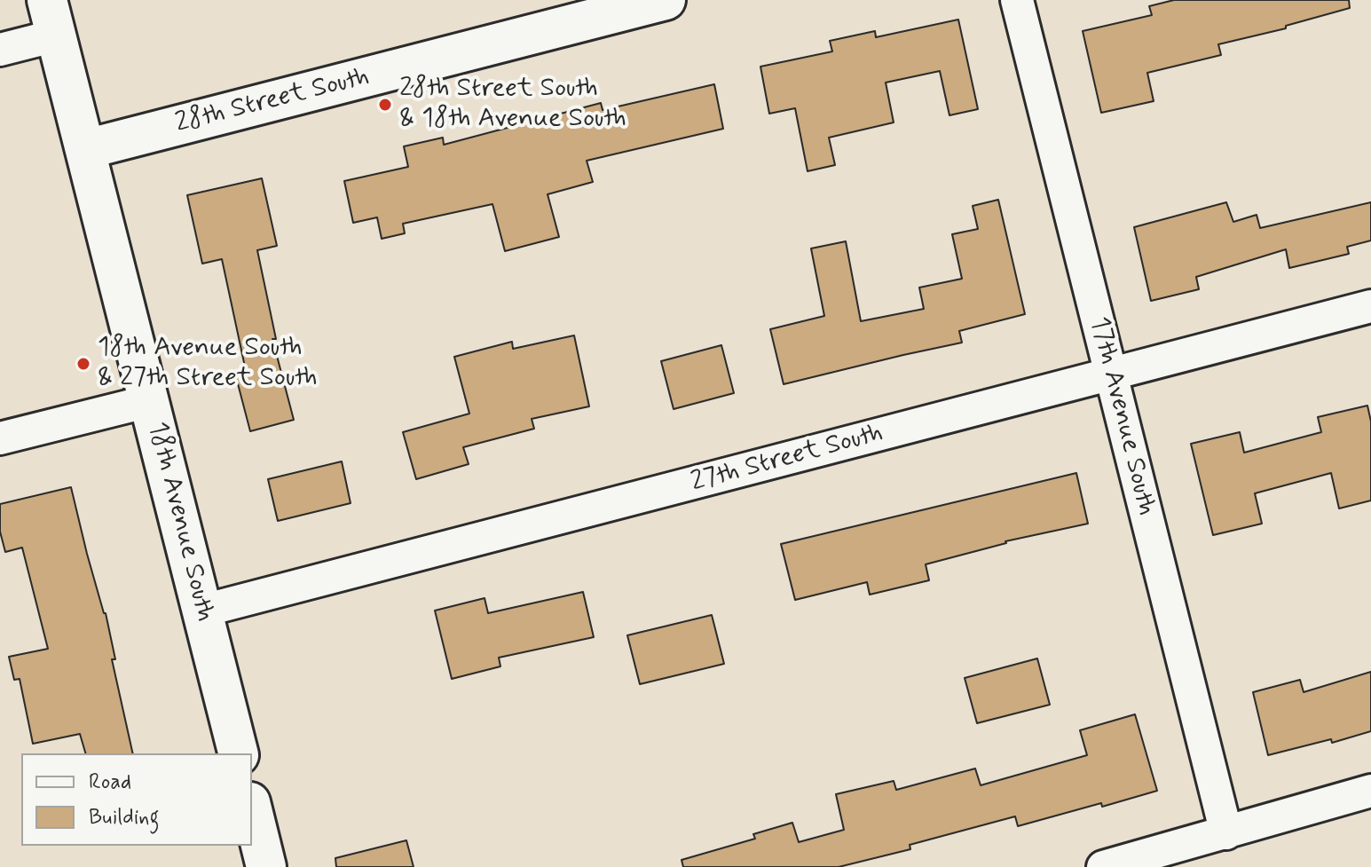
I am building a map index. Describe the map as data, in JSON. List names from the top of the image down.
{
  "streets": {
    "street": [
      "28th Street South",
      "17th Avenue South",
      "27th Street South",
      "18th Avenue South"
    ]
  },
  "crossings": [
    ["28th Street South", "18th Avenue South"],
    ["17th Avenue South", "27th Street South"],
    ["27th Street South", "18th Avenue South"]
  ],
  "places": ["28th Street South & 18th Avenue South", "18th Avenue South & 27th Street South"],
  "legend": ["Road", "Building"]
}
